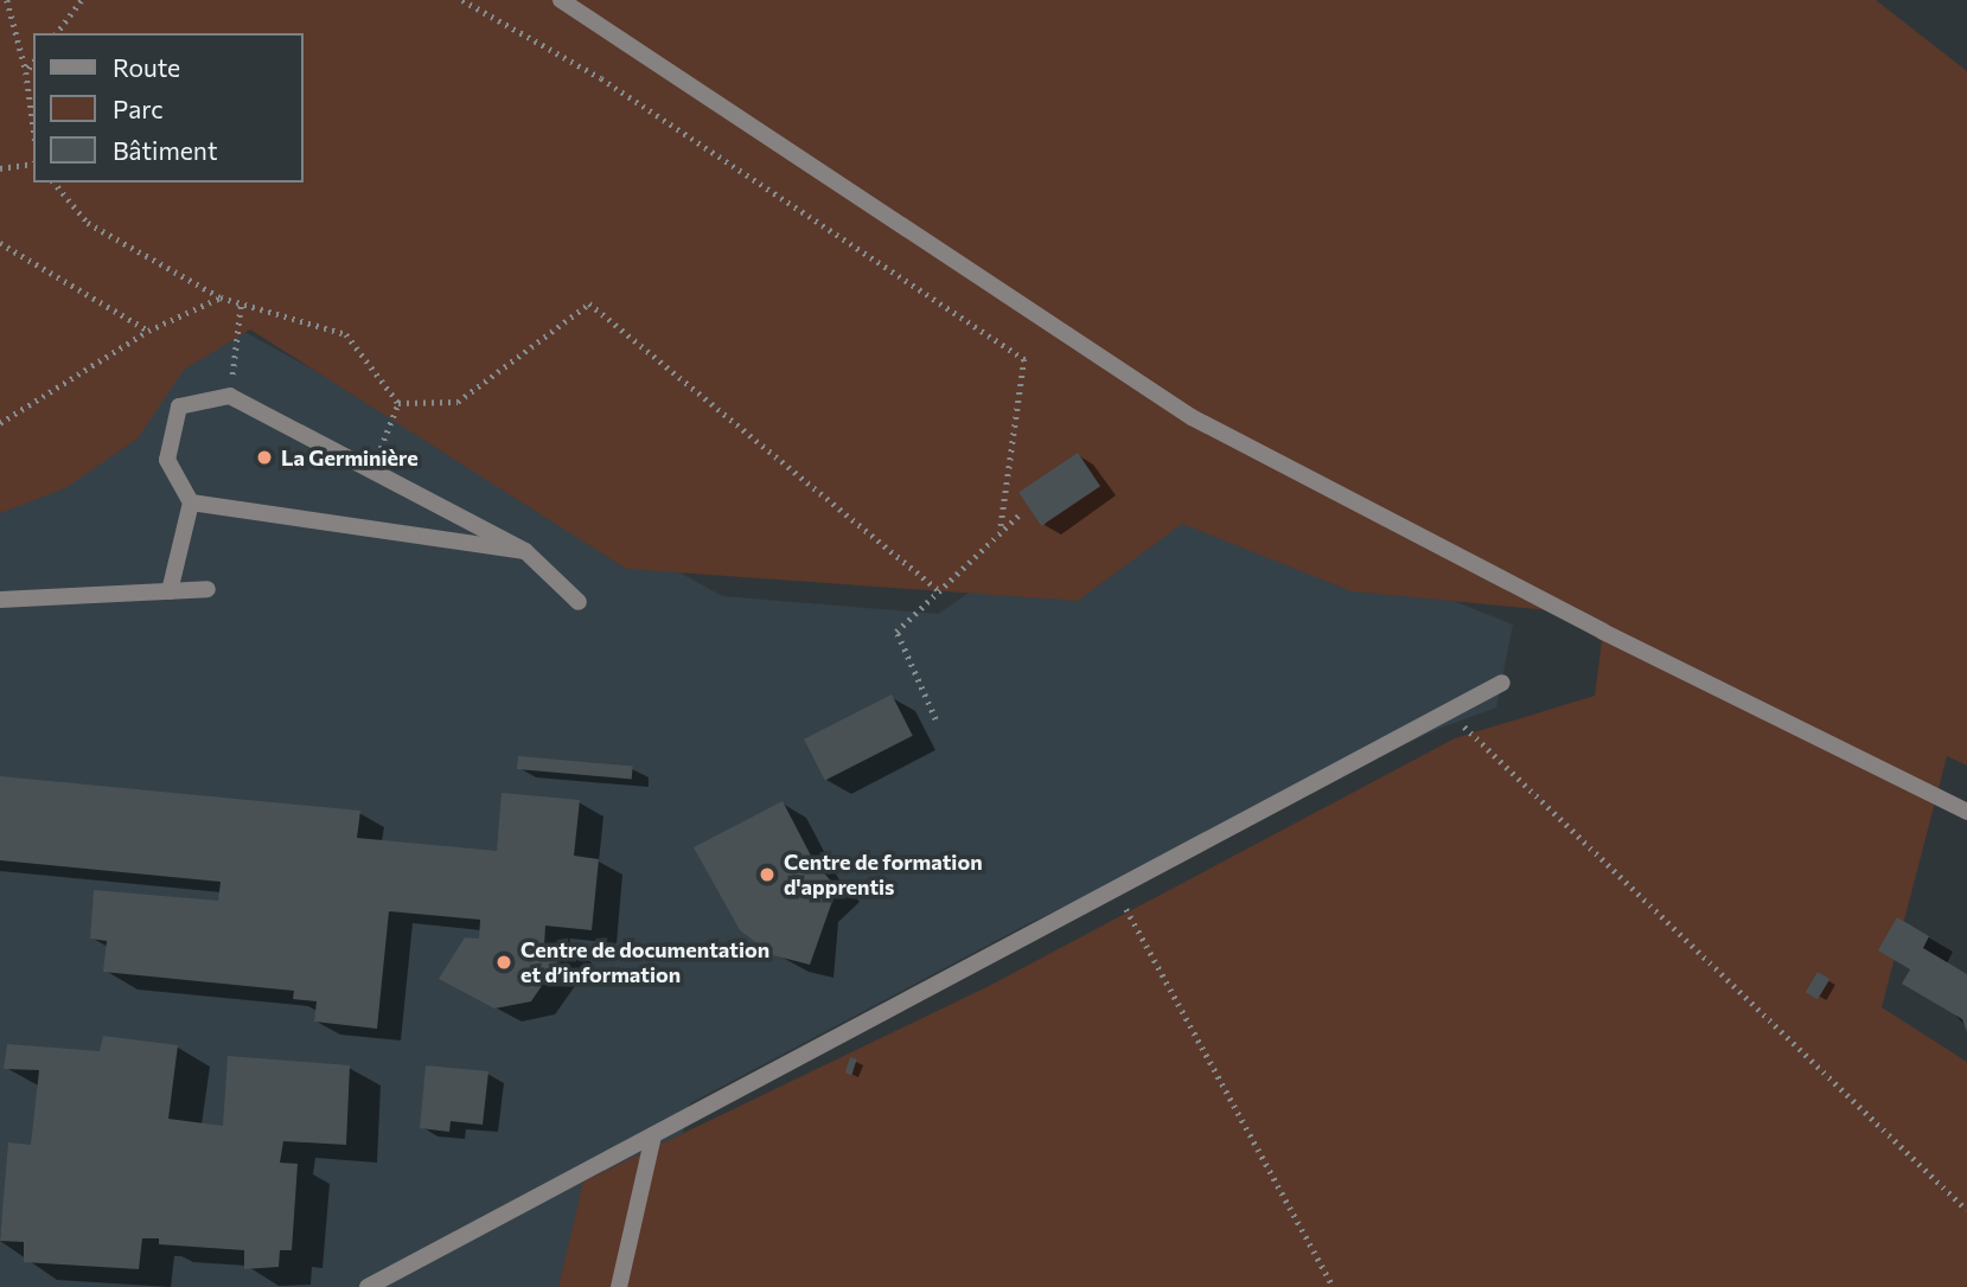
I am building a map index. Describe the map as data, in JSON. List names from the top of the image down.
{
  "places": ["La Germinière", "Centre de formation d'apprentis", "Centre de documentation et d’information"],
  "legend": ["Route", "Parc", "Bâtiment"]
}
